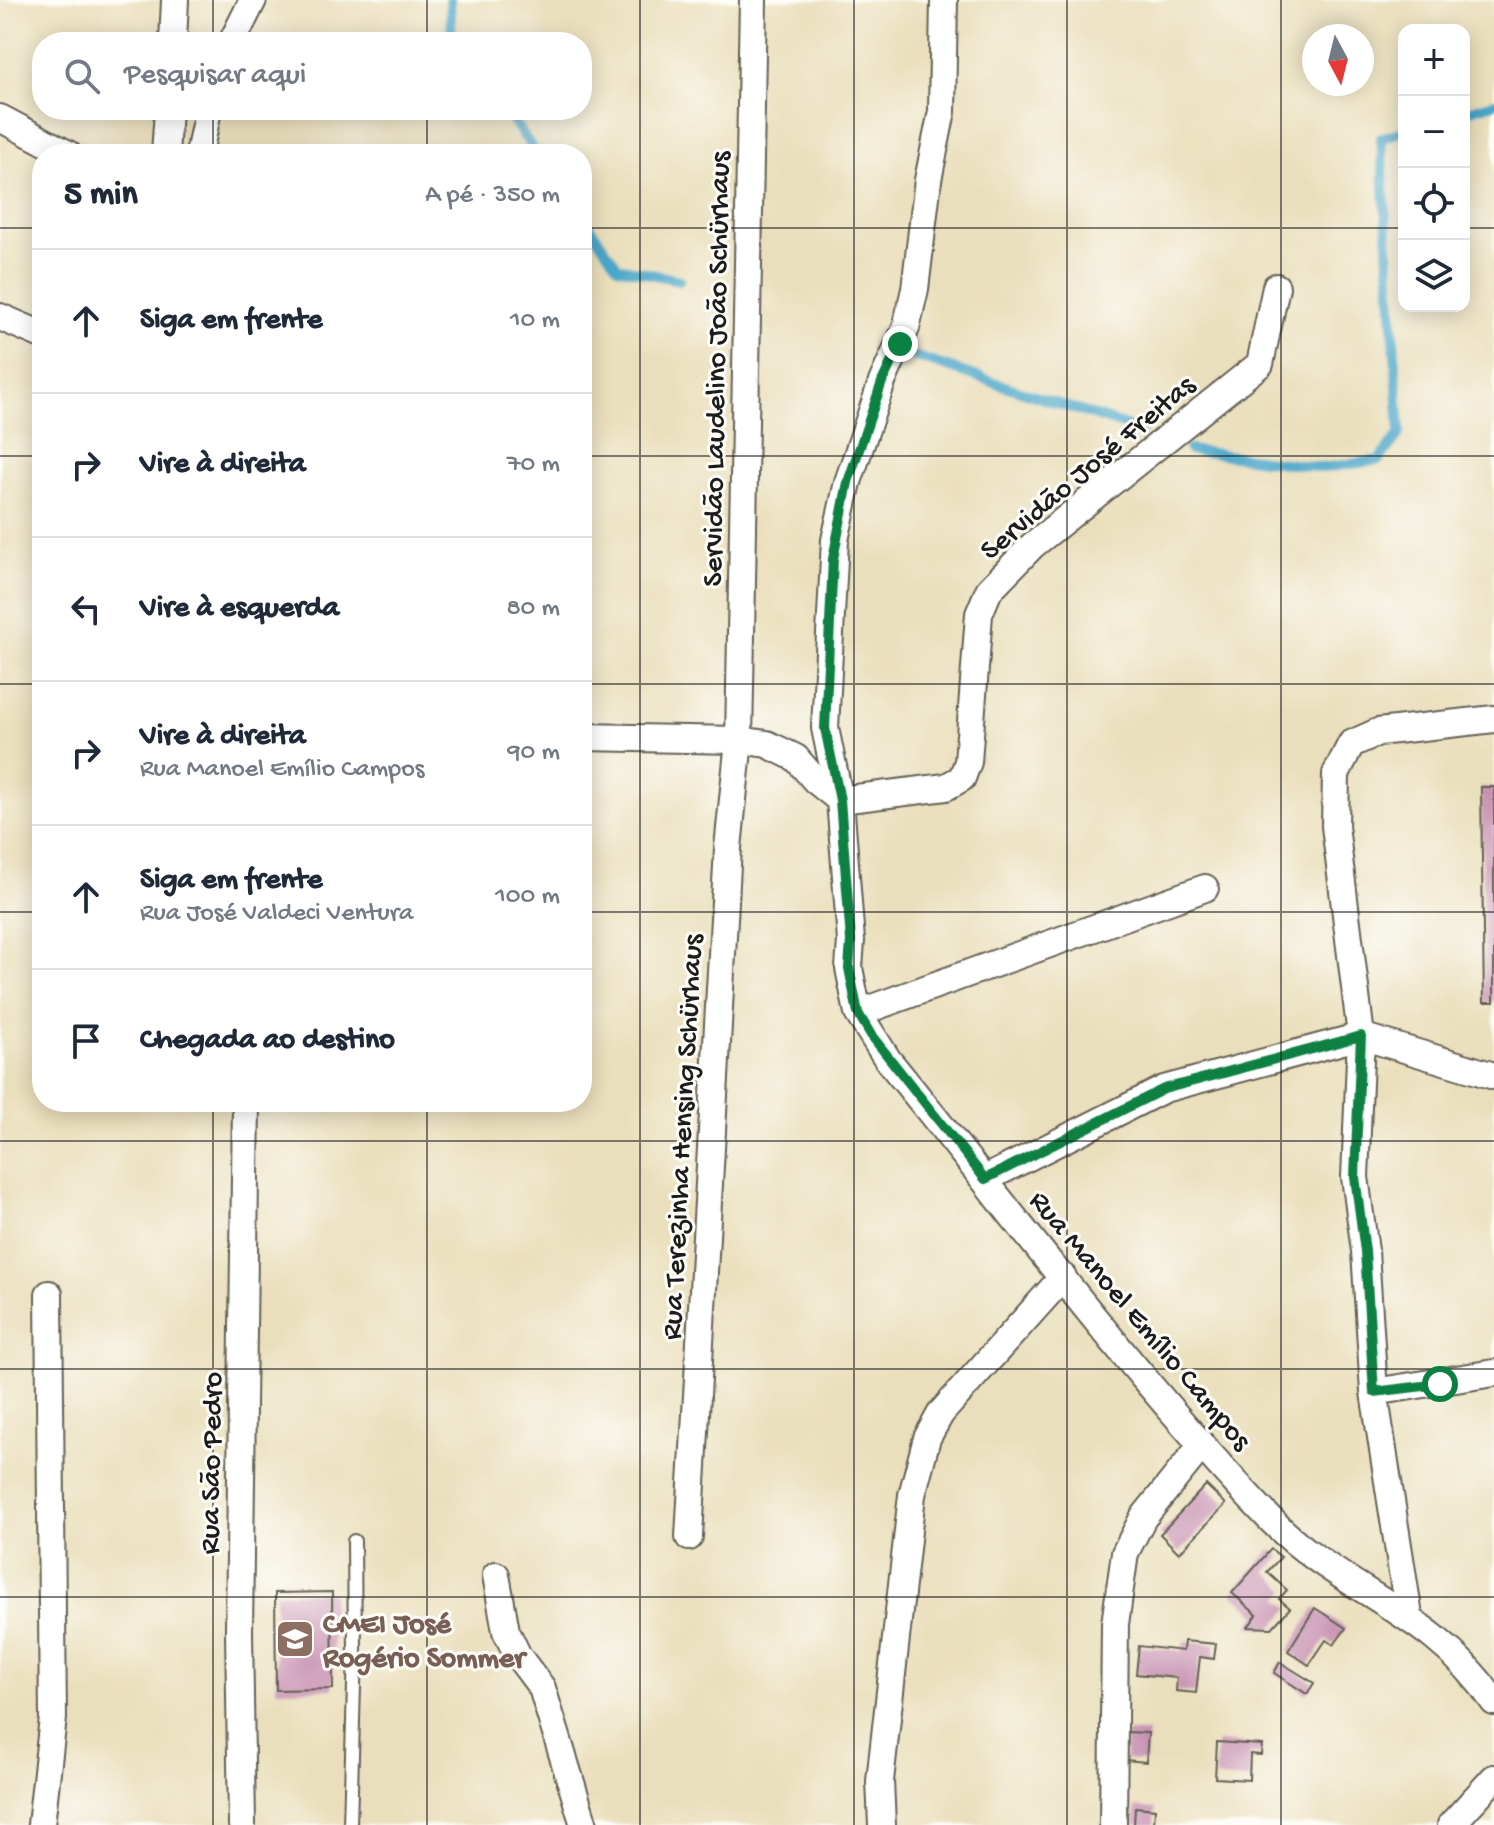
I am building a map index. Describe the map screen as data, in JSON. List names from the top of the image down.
{
  "streets": {
    "street": [
      "Servidão Laudelino João Schürhaus",
      "Servidão José Freitas",
      "Rua Terezinha Hensing Schürhaus",
      "Rua Manoel Emílio Campos",
      "Rua São Pedro"
    ]
  },
  "crossings": [
    ["Servidão Laudelino João Schürhaus", "Rua Terezinha Hensing Schürhaus"],
    ["Servidão José Freitas", "Rua Manoel Emílio Campos"]
  ],
  "places": {
    "school or university": ["CMEI José Rogério Sommer"]
  },
  "north": "bottom",
  "page": {
    "map_buttons": ["+", "−"],
    "search": "Pesquisar aqui",
    "heading": ["5 min", "A pé · 350 m"],
    "list": [
      ["Siga em frente", "10 m"],
      ["Vire à direita", "70 m"],
      ["Vire à esquerda", "80 m"],
      ["Vire à direita", "Rua Manoel Emílio Campos", "90 m"],
      ["Siga em frente", "Rua José Valdeci Ventura", "100 m"],
      "Chegada ao destino"
    ]
  }
}
